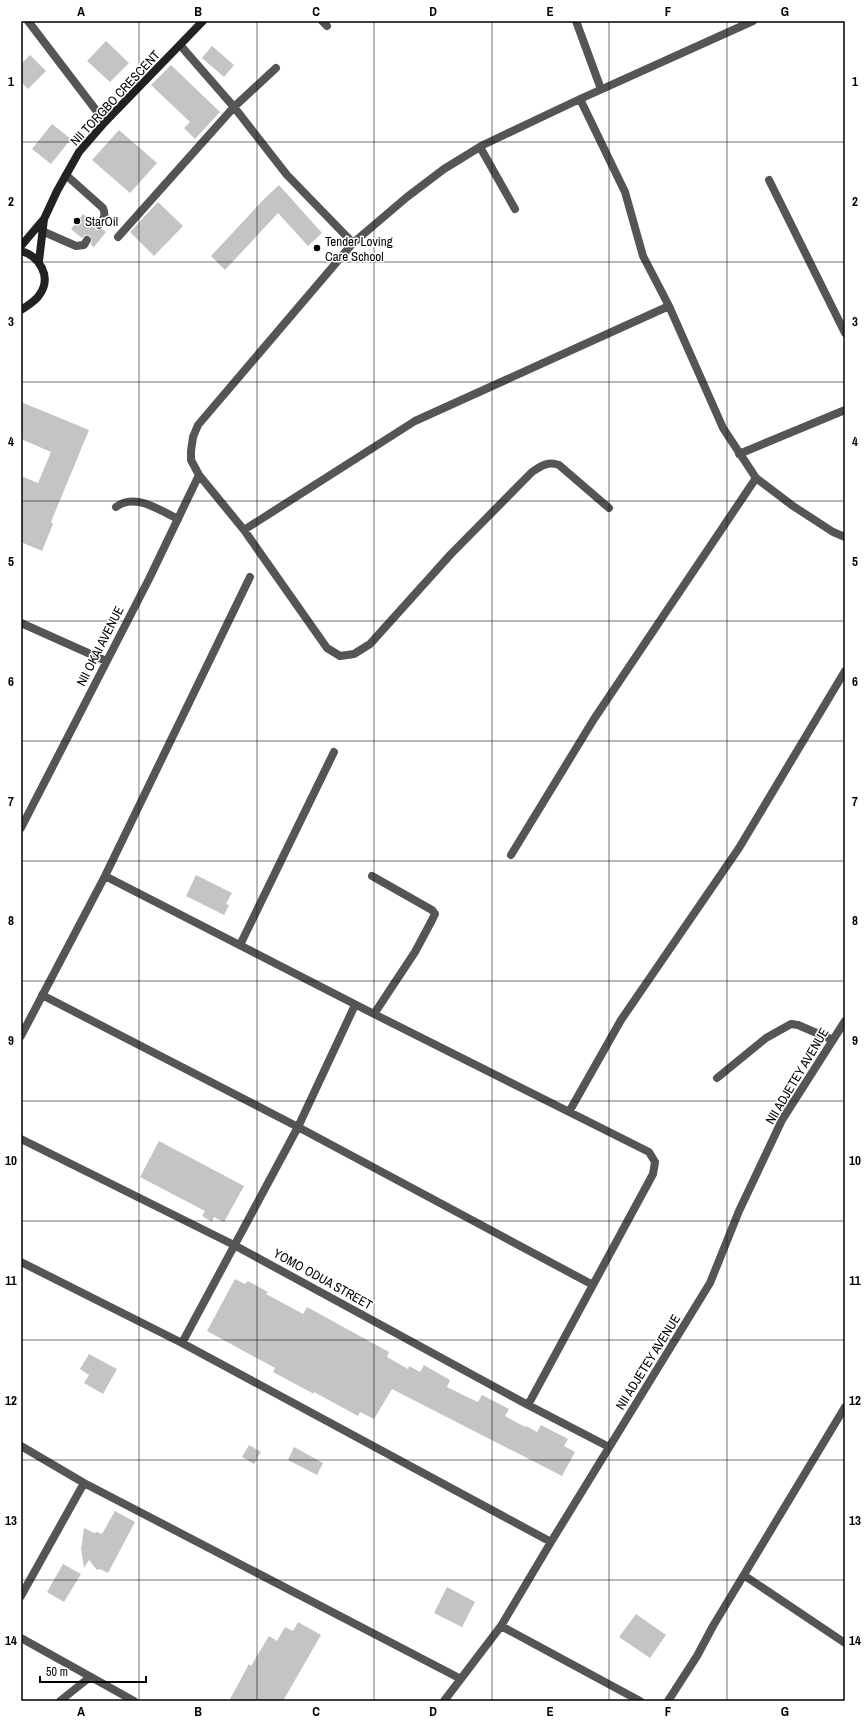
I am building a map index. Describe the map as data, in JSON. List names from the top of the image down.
{
  "streets": {
    "street": [
      "NII TORGBO CRESCENT",
      "NII OKAI AVENUE",
      "NII ADJETEY AVENUE",
      "YOMO ODUA STREET"
    ]
  },
  "crossings": [
    ["NII ADJETEY AVENUE", "YOMO ODUA STREET"]
  ],
  "places": ["StarOil", "Tender Loving Care School"],
  "scale_bar": "50 m",
  "grid": {
    "columns": [
      "A",
      "B",
      "C",
      "D",
      "E",
      "F",
      "G"
    ],
    "rows": [
      "1",
      "2",
      "3",
      "4",
      "5",
      "6",
      "7",
      "8",
      "9",
      "10",
      "11",
      "12",
      "13",
      "14"
    ]
  }
}
